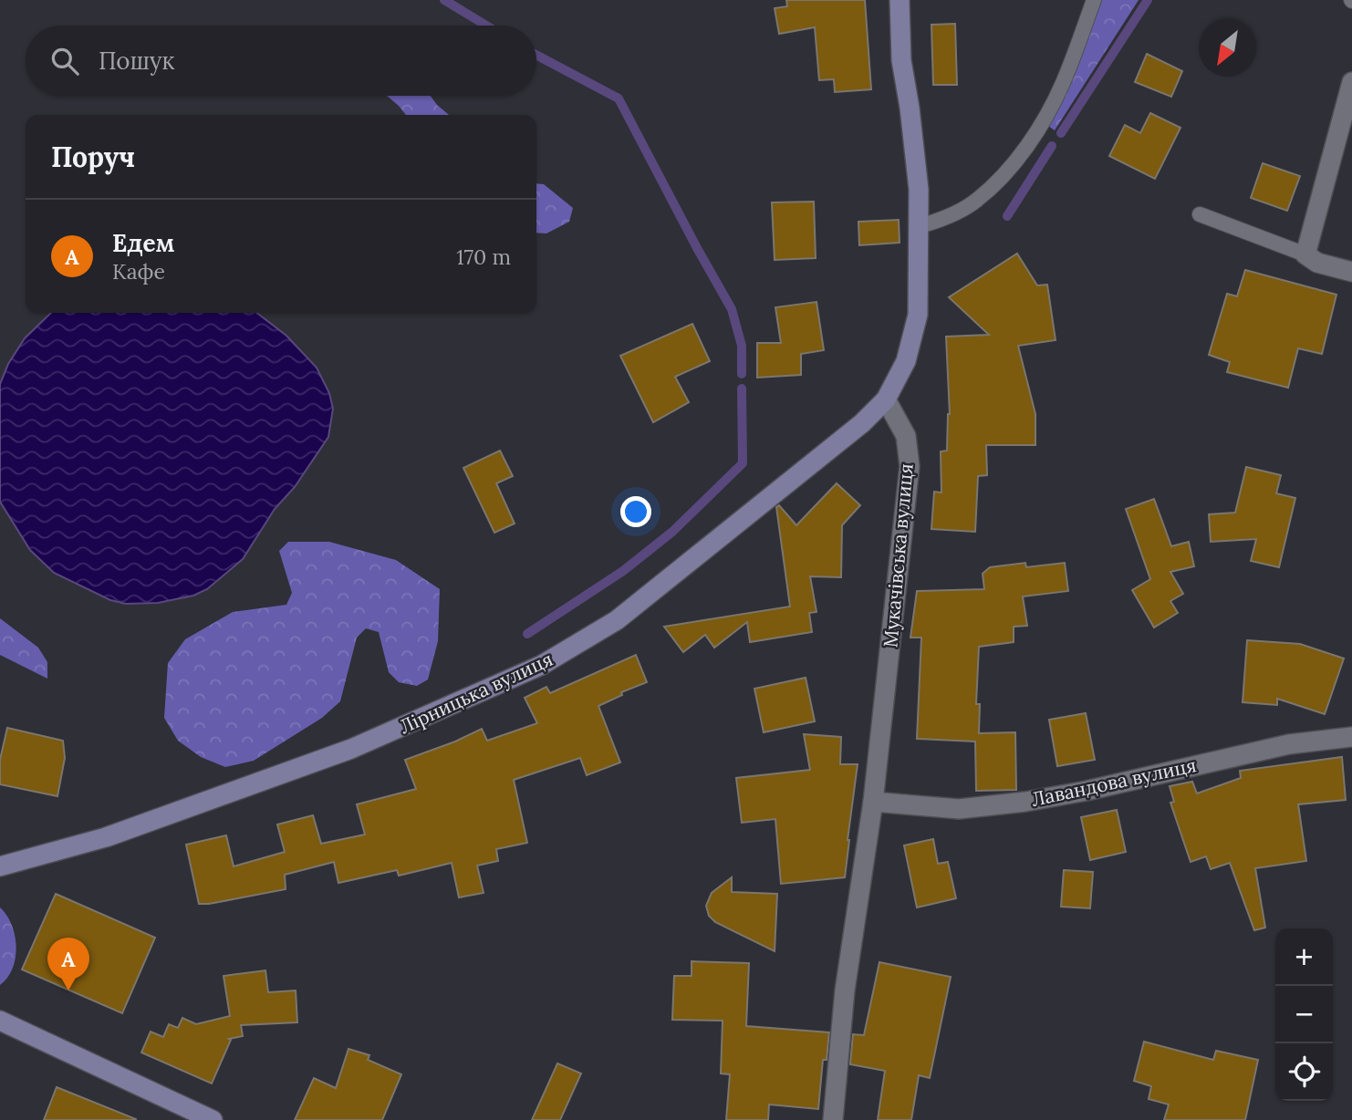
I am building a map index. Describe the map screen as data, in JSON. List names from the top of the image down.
{
  "streets": {
    "street": ["Мукачівська вулиця", "Лірницька вулиця", "Лавандова вулиця"]
  },
  "crossings": [
    ["Мукачівська вулиця", "Лірницька вулиця"],
    ["Мукачівська вулиця", "Лавандова вулиця"]
  ],
  "north": "bottom left",
  "page": {
    "search": "Пошук",
    "heading": "Поруч",
    "list": [
      {
        "mark": "A",
        "name": "Едем",
        "note": "Кафе",
        "value": "170 m"
      }
    ],
    "map_buttons": ["+", "−"],
    "pins": "A"
  }
}
